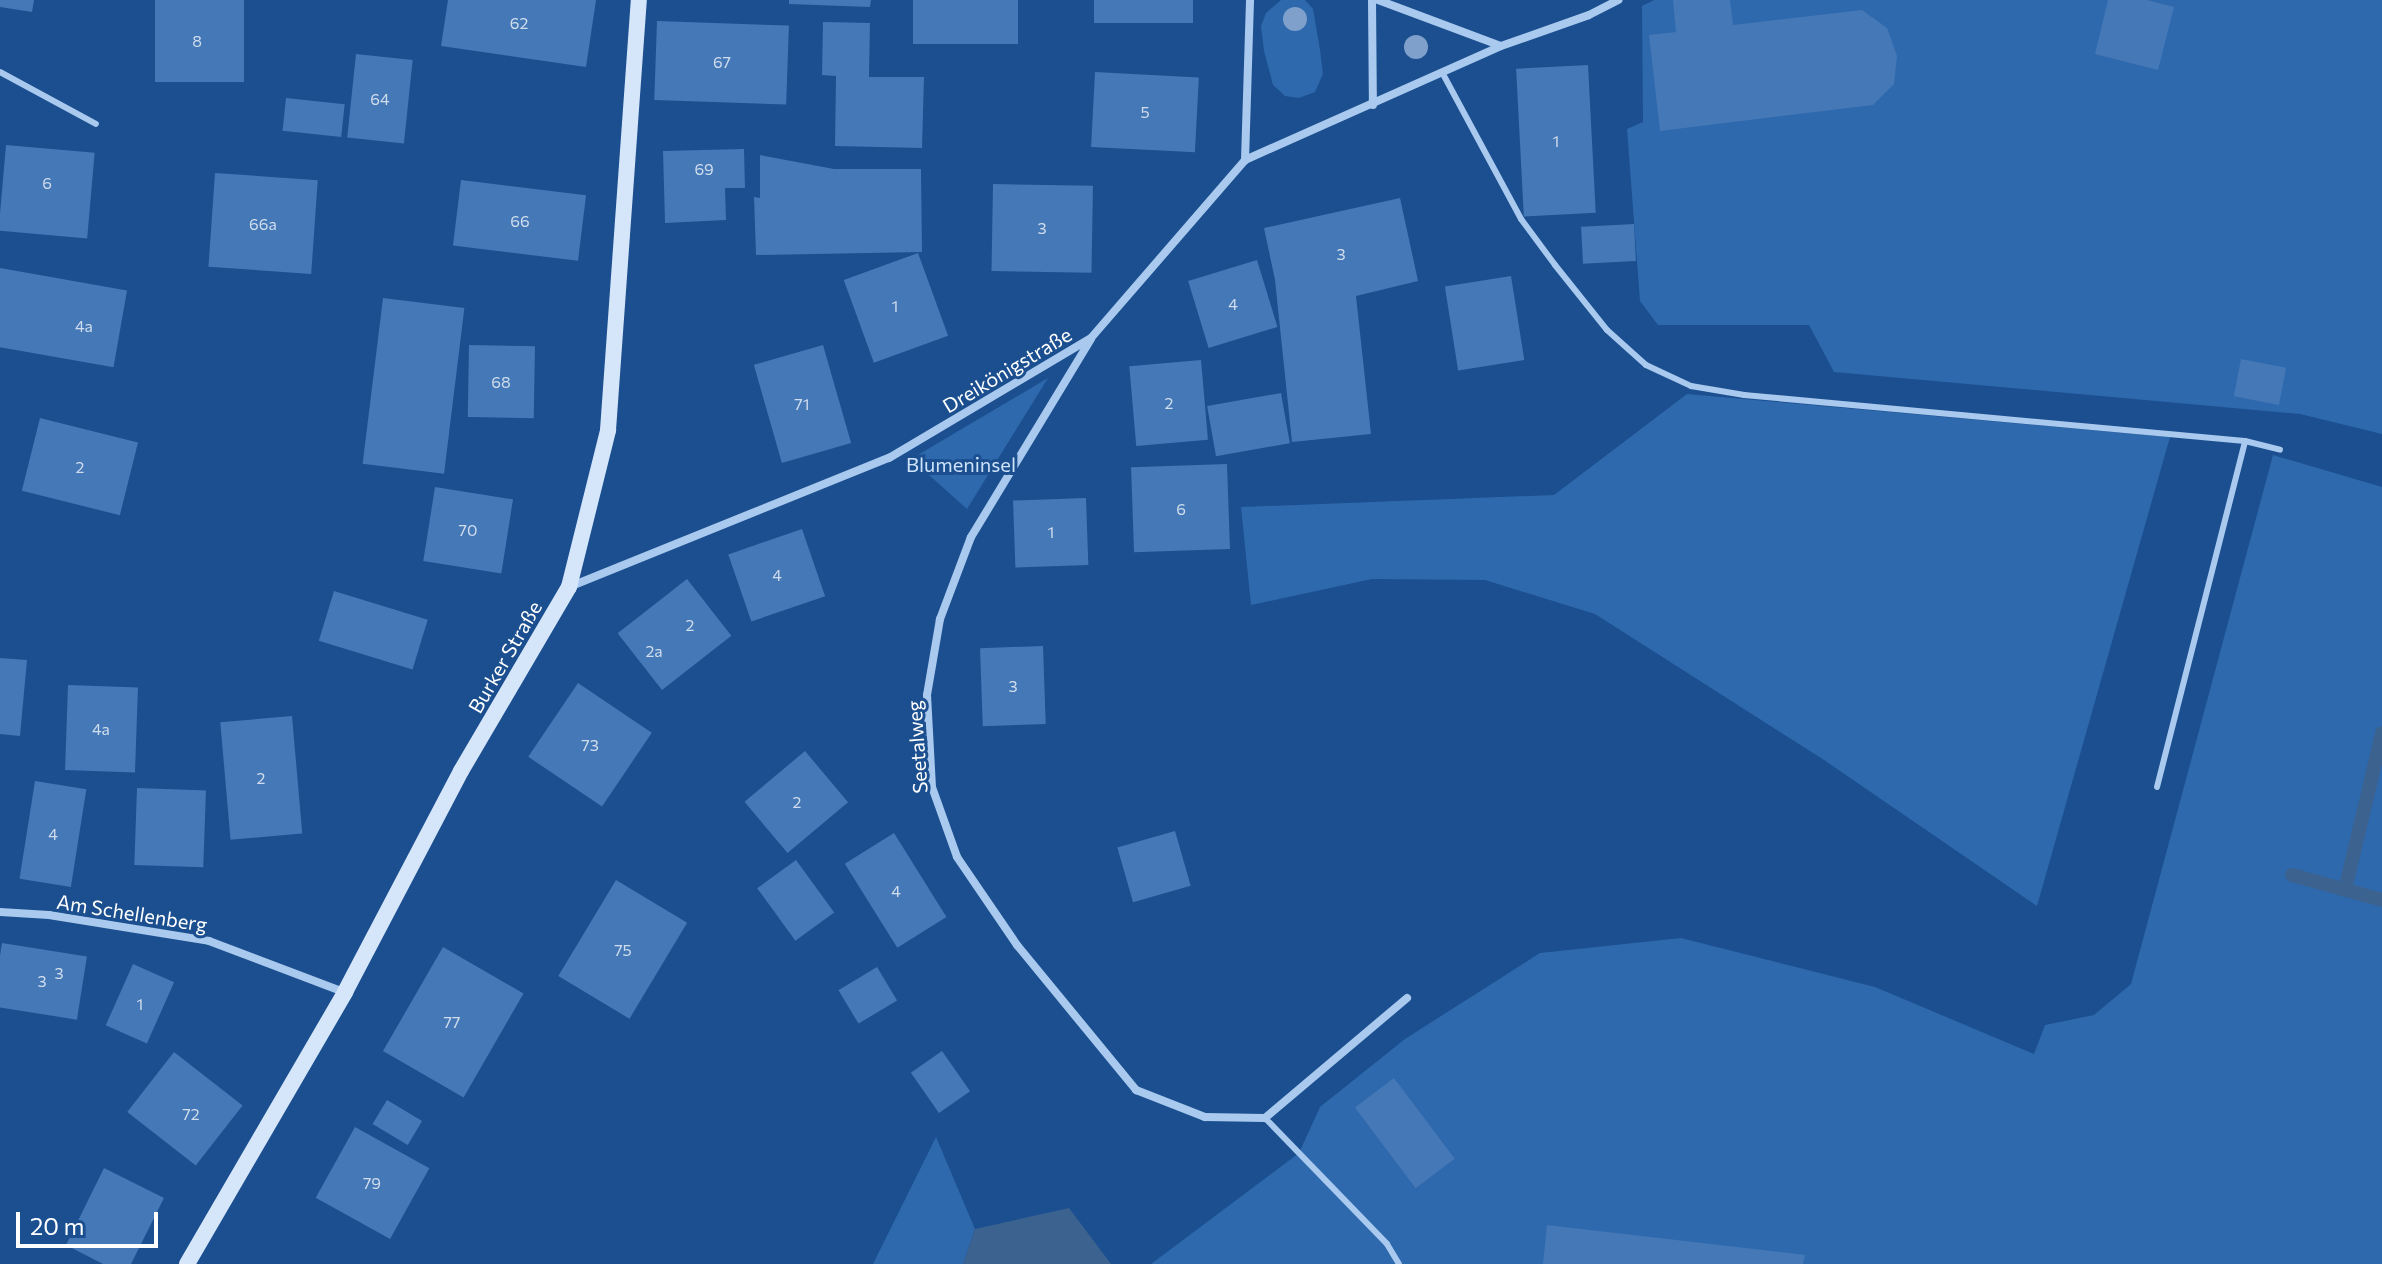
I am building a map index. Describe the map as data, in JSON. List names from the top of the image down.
{
  "streets": {
    "main road": ["Burker Straße"],
    "street": ["Dreikönigstraße", "Seetalweg", "Am Schellenberg"]
  },
  "crossings": [
    ["Dreikönigstraße", "Burker Straße"],
    ["Dreikönigstraße", "Seetalweg"],
    ["Burker Straße", "Am Schellenberg"]
  ],
  "parks": ["Blumeninsel"],
  "house_numbers": [
    "62",
    "8",
    "67",
    "64",
    "5",
    "1",
    "69",
    "6",
    "66",
    "66a",
    "3",
    "3",
    "4",
    "1",
    "4a",
    "68",
    "2",
    "71",
    "2",
    "6",
    "70",
    "1",
    "4",
    "2",
    "2a",
    "3",
    "4a",
    "73",
    "2",
    "2",
    "4",
    "4",
    "75",
    "3",
    "3",
    "1",
    "77",
    "72",
    "79"
  ],
  "scale_bar": "20 m"
}
